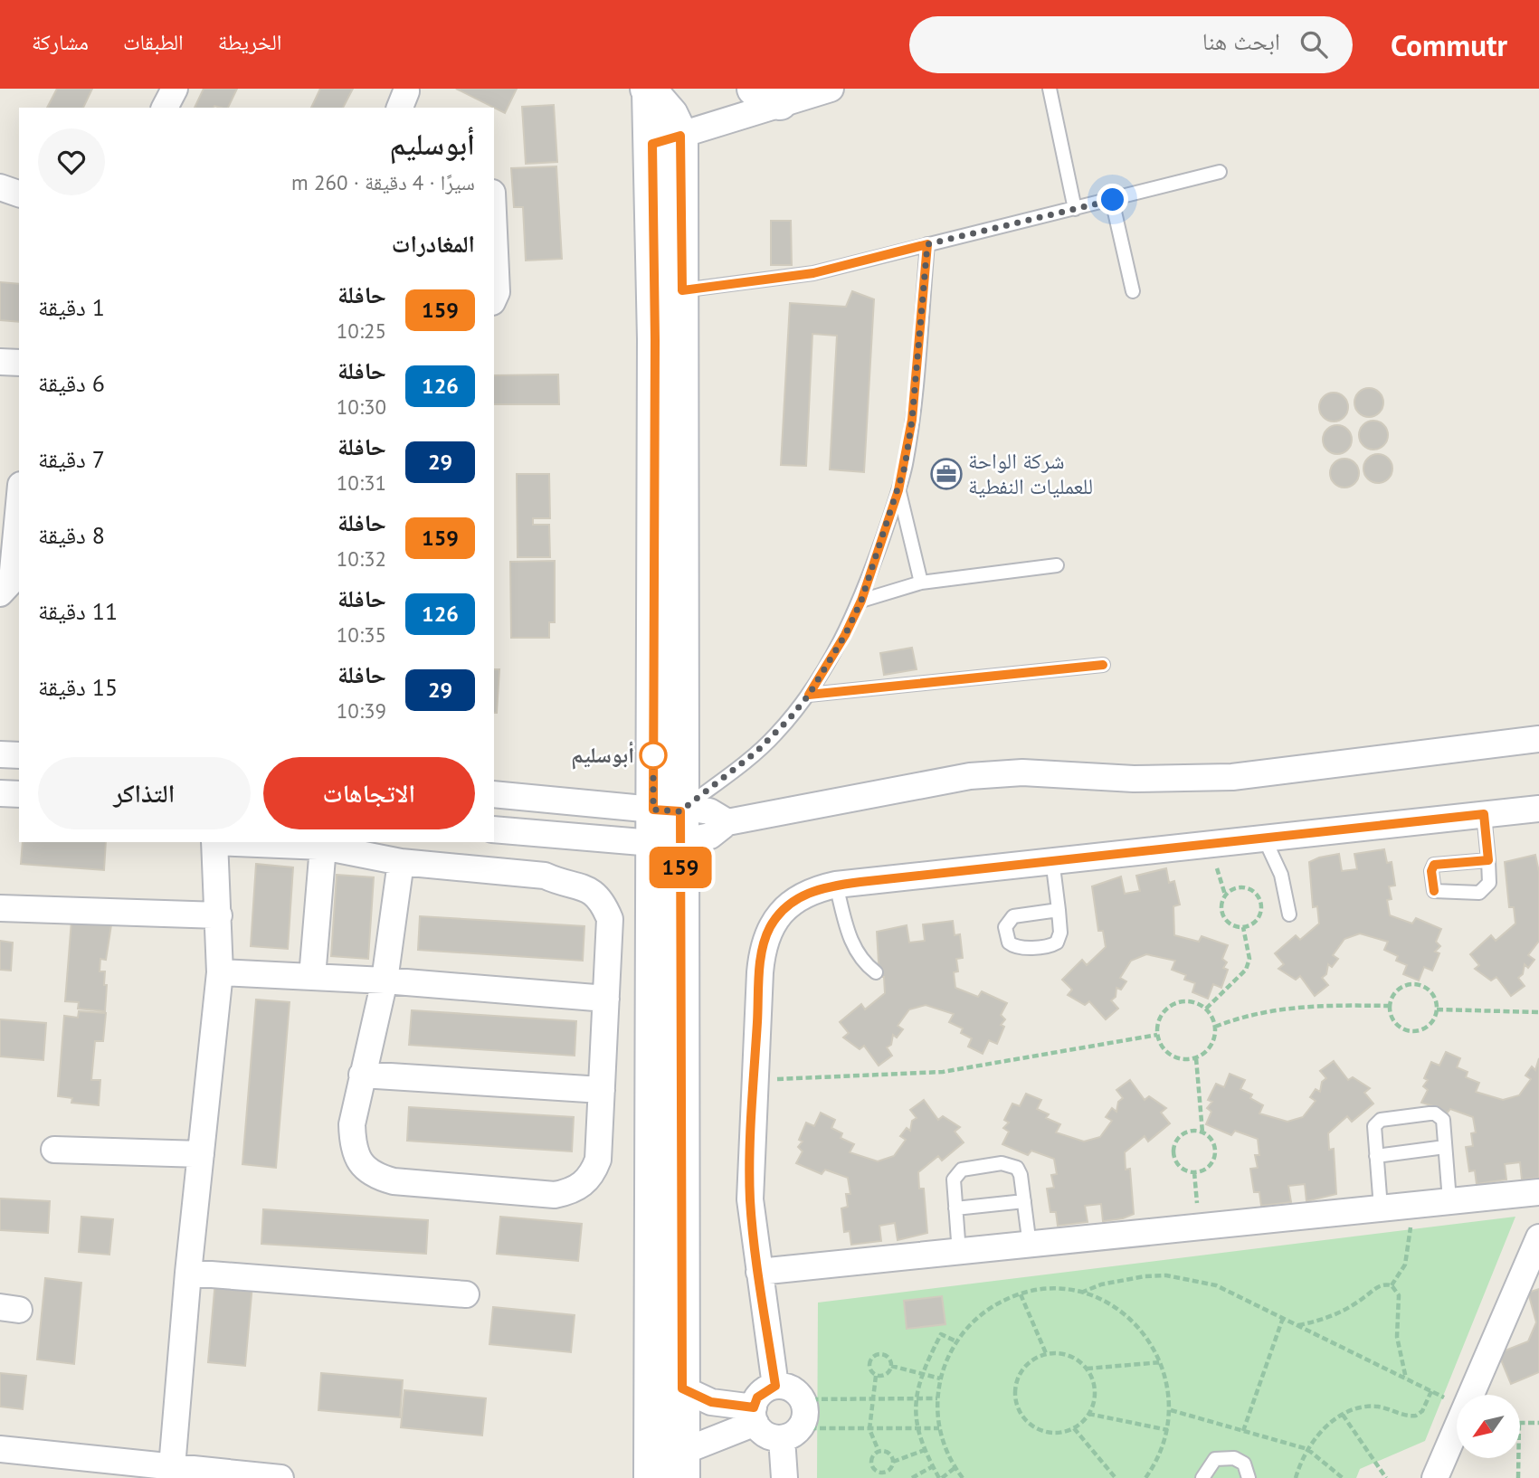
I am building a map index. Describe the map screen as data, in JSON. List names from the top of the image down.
{
  "places": {
    "office": ["شركة الواحة للعمليات النفطية"],
    "other": ["أبوسليم"]
  },
  "lines": ["bus line 159"],
  "north": "bottom left",
  "page": {
    "header": "Commutr",
    "search": "ابحث هنا",
    "nav": ["الخريطة", "الطبقات", "مشاركة"],
    "on_map": "159",
    "heading": [
      ["أبوسليم", "سيرًا · 4 دقيقة · 260 m"],
      "المغادرات"
    ],
    "list": [
      {
        "mark": "159",
        "name": "حافلة",
        "note": "10:25",
        "value": "1 دقيقة"
      },
      {
        "mark": "126",
        "name": "حافلة",
        "note": "10:30",
        "value": "6 دقيقة"
      },
      {
        "mark": "29",
        "name": "حافلة",
        "note": "10:31",
        "value": "7 دقيقة"
      },
      {
        "mark": "159",
        "name": "حافلة",
        "note": "10:32",
        "value": "8 دقيقة"
      },
      {
        "mark": "126",
        "name": "حافلة",
        "note": "10:35",
        "value": "11 دقيقة"
      },
      {
        "mark": "29",
        "name": "حافلة",
        "note": "10:39",
        "value": "15 دقيقة"
      }
    ],
    "buttons": ["الاتجاهات", "التذاكر"]
  }
}
